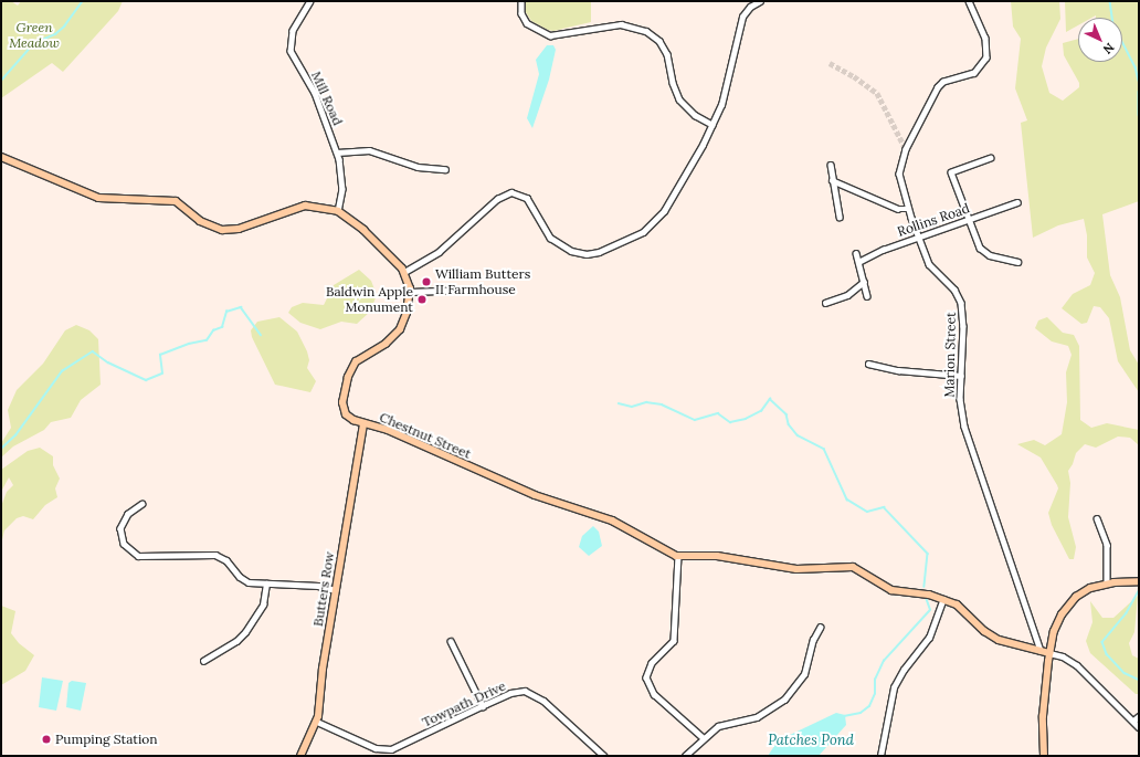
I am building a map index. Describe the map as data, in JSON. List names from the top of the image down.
{
  "streets": {
    "street": [
      "Mill Road",
      "Rollins Road",
      "Marion Street",
      "Chestnut Street",
      "Butters Row",
      "Towpath Drive"
    ]
  },
  "crossings": [
    ["Mill Road", "Chestnut Street"],
    ["Rollins Road", "Marion Street"],
    ["Chestnut Street", "Butters Row"],
    ["Butters Row", "Towpath Drive"]
  ],
  "water": ["Patches Pond"],
  "parks": ["Green Meadow"],
  "places": ["William Butters II Farmhouse", "Baldwin Apple Monument", "Pumping Station"],
  "north": "bottom right"
}
